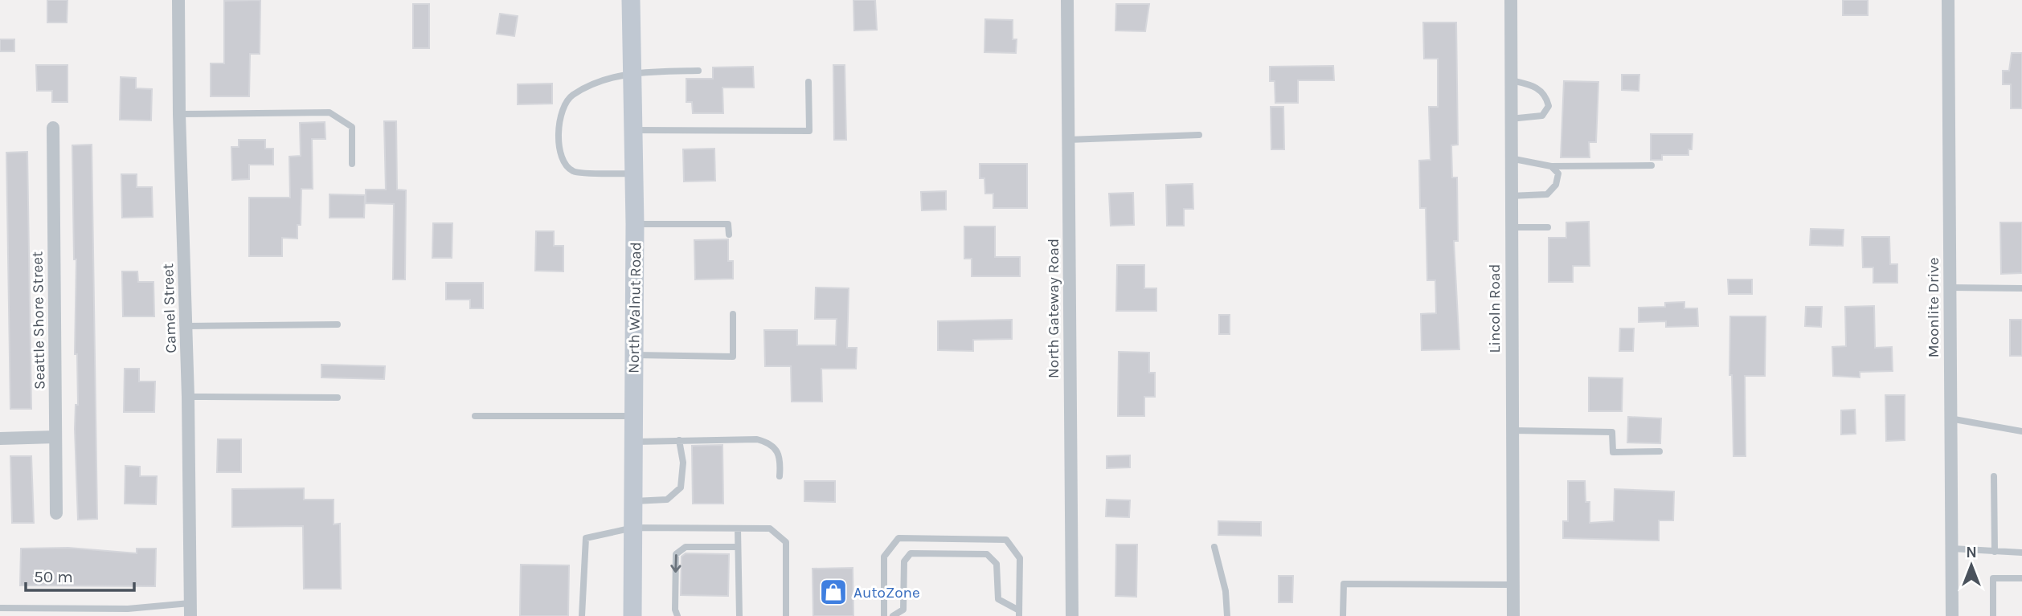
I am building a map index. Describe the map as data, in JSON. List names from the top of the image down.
{
  "streets": {
    "street": [
      "North Walnut Road",
      "Moonlite Drive",
      "Camel Street",
      "North Gateway Road",
      "Lincoln Road",
      "Seattle Shore Street"
    ]
  },
  "places": {
    "shop": ["AutoZone"]
  },
  "scale_bar": "50 m",
  "north": "top"
}
